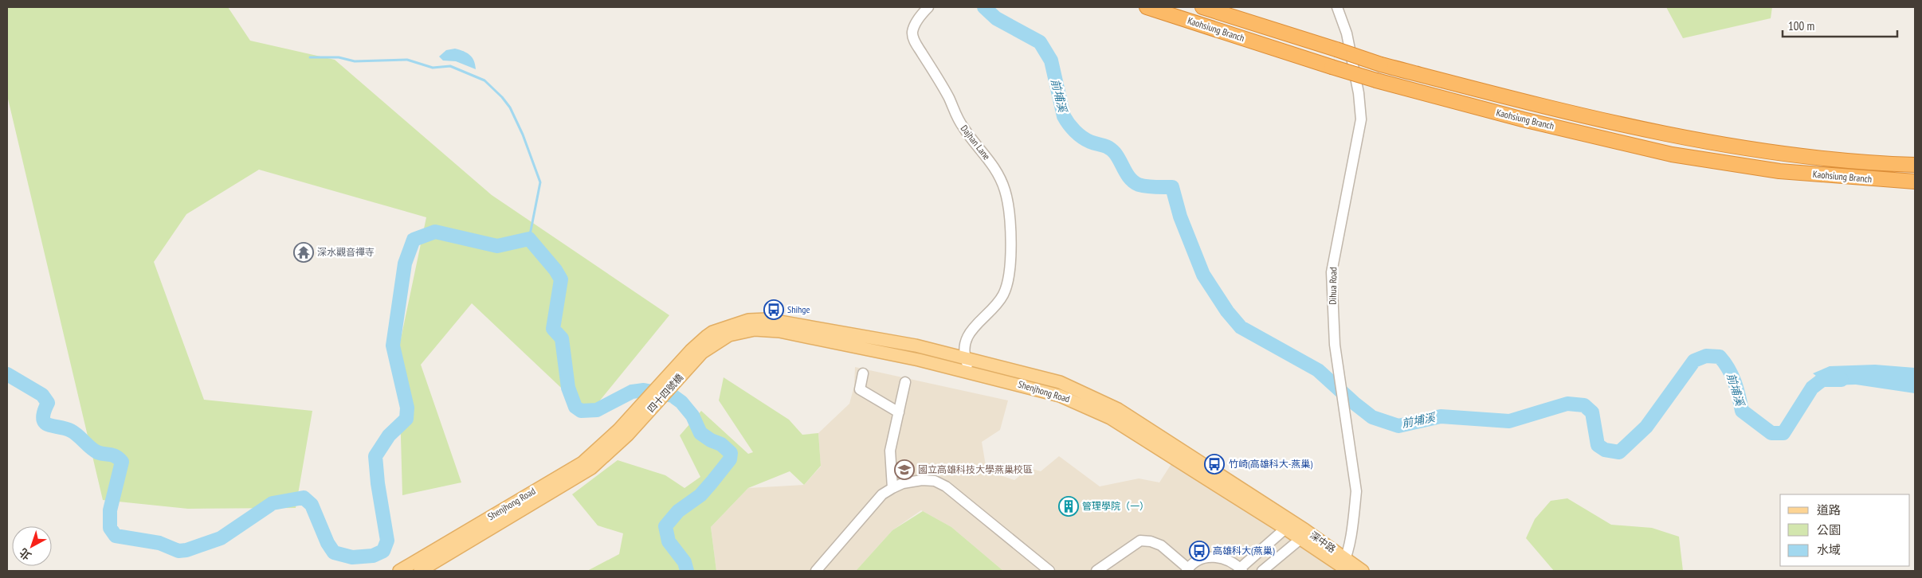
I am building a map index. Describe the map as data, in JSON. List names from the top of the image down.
{
  "streets": {
    "highway": ["Kaohsiung Branch"],
    "main road": ["Shenjhong Road", "四十四號橋", "深中路"],
    "street": ["Dajhan Lane", "Dihua Road"]
  },
  "crossings": [
    ["Dajhan Lane", "Shenjhong Road"],
    ["Dihua Road", "深中路"],
    ["Shenjhong Road", "四十四號橋"],
    ["Shenjhong Road", "深中路"]
  ],
  "water": ["前埔溪"],
  "places": {
    "temple": ["深水觀音禪寺"],
    "bus stop": ["Shihge", "竹崎(高雄科大-燕巢)", "高雄科大(燕巢)"],
    "school or university": ["國立高雄科技大學燕巢校區"],
    "building": ["管理學院（一）"]
  },
  "legend": ["道路", "公園", "水域"],
  "scale_bar": "100 m",
  "north": "bottom left"
}
